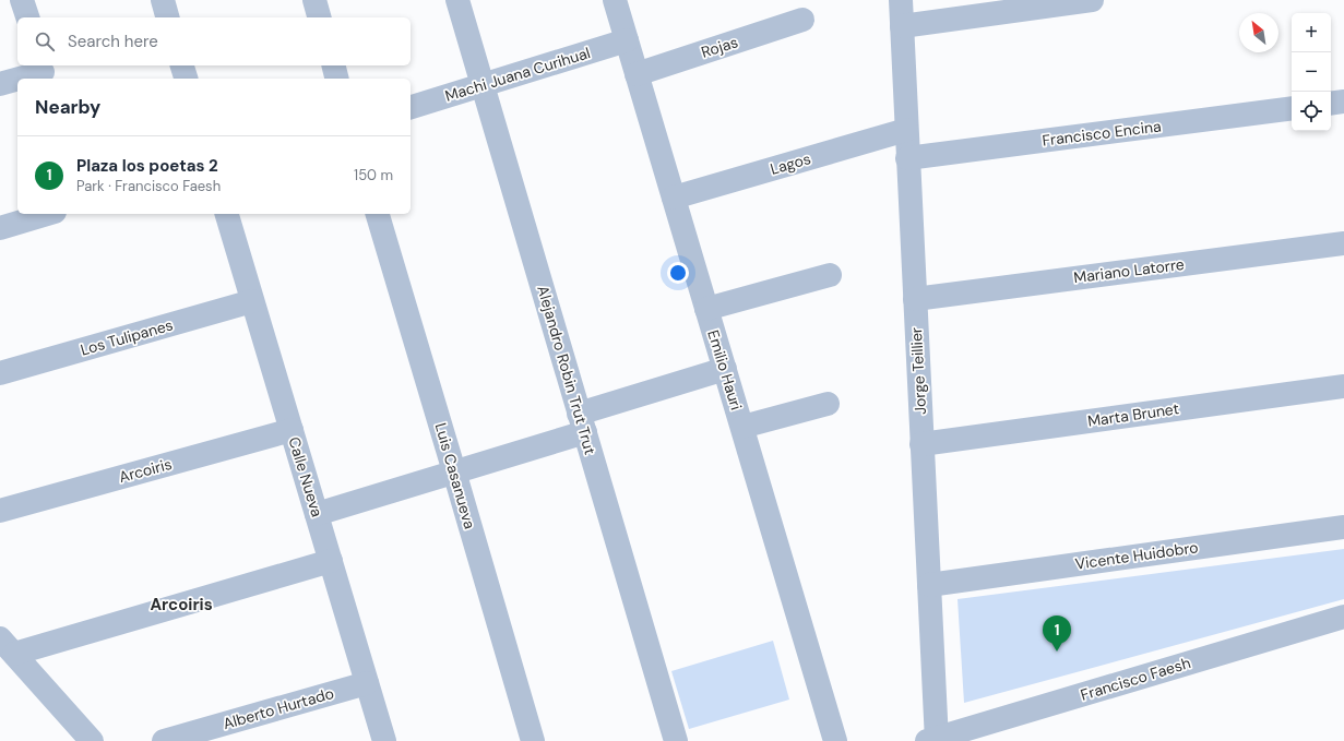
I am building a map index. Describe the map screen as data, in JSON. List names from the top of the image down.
{
  "streets": {
    "street": [
      "Rojas",
      "Machi Juana Curihual",
      "Francisco Encina",
      "Lagos",
      "Mariano Latorre",
      "Los Tulipanes",
      "Alejandro Robin Trut Trut",
      "Emilio Hauri",
      "Jorge Teillier",
      "Marta Brunet",
      "Arcoiris",
      "Luis Casanueva",
      "Calle Nueva",
      "Vicente Huidobro",
      "Francisco Faesh",
      "Alberto Hurtado"
    ]
  },
  "crossings": [
    ["Rojas", "Emilio Hauri"],
    ["Machi Juana Curihual", "Alejandro Robin Trut Trut"],
    ["Machi Juana Curihual", "Emilio Hauri"],
    ["Francisco Encina", "Jorge Teillier"],
    ["Lagos", "Emilio Hauri"],
    ["Lagos", "Jorge Teillier"],
    ["Mariano Latorre", "Jorge Teillier"],
    ["Los Tulipanes", "Calle Nueva"],
    ["Jorge Teillier", "Marta Brunet"],
    ["Jorge Teillier", "Vicente Huidobro"],
    ["Jorge Teillier", "Francisco Faesh"],
    ["Arcoiris", "Calle Nueva"],
    ["Calle Nueva", "Alberto Hurtado"]
  ],
  "districts": ["Arcoiris"],
  "north": "top left",
  "page": {
    "map_buttons": ["+", "−"],
    "search": "Search here",
    "heading": "Nearby",
    "list": [
      {
        "mark": "1",
        "name": "Plaza los poetas 2",
        "note": "Park · Francisco Faesh",
        "value": "150 m"
      }
    ],
    "pins": "1"
  }
}
